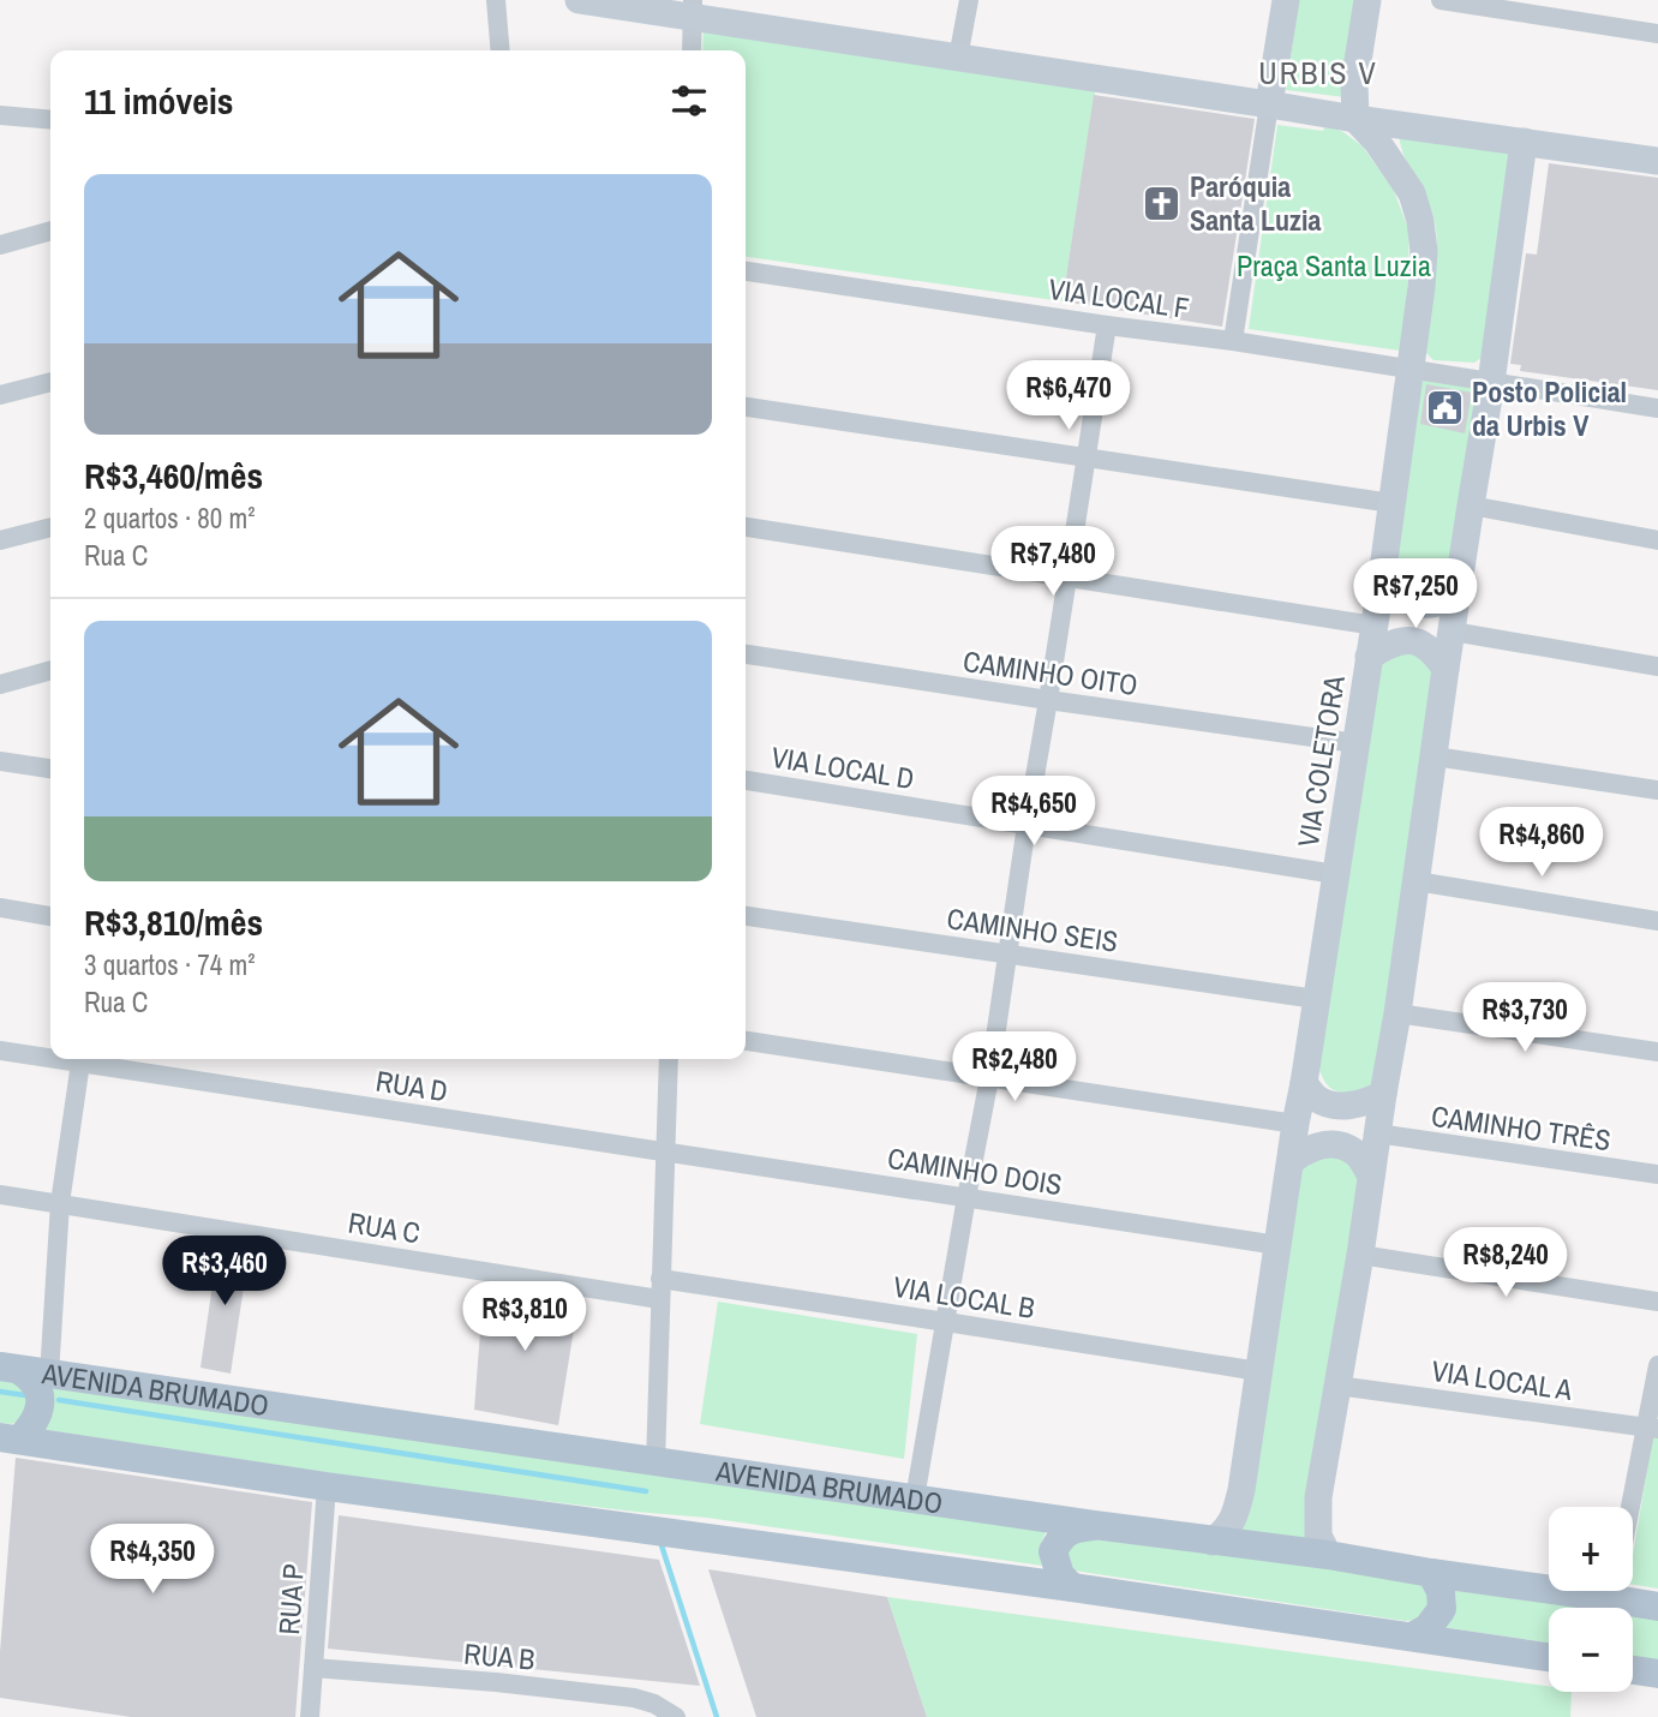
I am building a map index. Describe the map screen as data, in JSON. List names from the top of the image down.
{
  "streets": {
    "main road": ["AVENIDA BRUMADO"],
    "street": [
      "VIA LOCAL F",
      "CAMINHO OITO",
      "VIA COLETORA",
      "VIA LOCAL D",
      "CAMINHO SEIS",
      "RUA D",
      "CAMINHO TRÊS",
      "CAMINHO DOIS",
      "RUA C",
      "VIA LOCAL B",
      "VIA LOCAL A",
      "RUA P",
      "RUA B"
    ]
  },
  "crossings": [
    ["VIA LOCAL F", "VIA COLETORA"],
    ["CAMINHO OITO", "VIA COLETORA"],
    ["VIA COLETORA", "VIA LOCAL D"],
    ["VIA COLETORA", "CAMINHO SEIS"],
    ["VIA COLETORA", "CAMINHO DOIS"],
    ["VIA COLETORA", "VIA LOCAL B"],
    ["VIA COLETORA", "AVENIDA BRUMADO"],
    ["RUA D", "CAMINHO DOIS"],
    ["RUA C", "VIA LOCAL B"],
    ["RUA P", "RUA B"]
  ],
  "districts": ["URBIS V"],
  "parks": ["Praça Santa Luzia"],
  "places": {
    "church": ["Paróquia Santa Luzia"],
    "public building": ["Posto Policial da Urbis V"]
  },
  "page": {
    "heading": "11 imóveis",
    "list": [
      {
        "name": "R$3,460/mês",
        "note": "2 quartos · 80 m² · Rua C"
      },
      {
        "name": "R$3,810/mês",
        "note": "3 quartos · 74 m² · Rua C"
      }
    ],
    "price": [
      "R$6,470",
      "R$7,480",
      "R$7,250",
      "R$4,650",
      "R$4,860",
      "R$3,730",
      "R$2,480",
      "R$8,240",
      "R$3,460",
      "R$3,810",
      "R$4,350"
    ],
    "map_buttons": ["+", "−"]
  }
}
